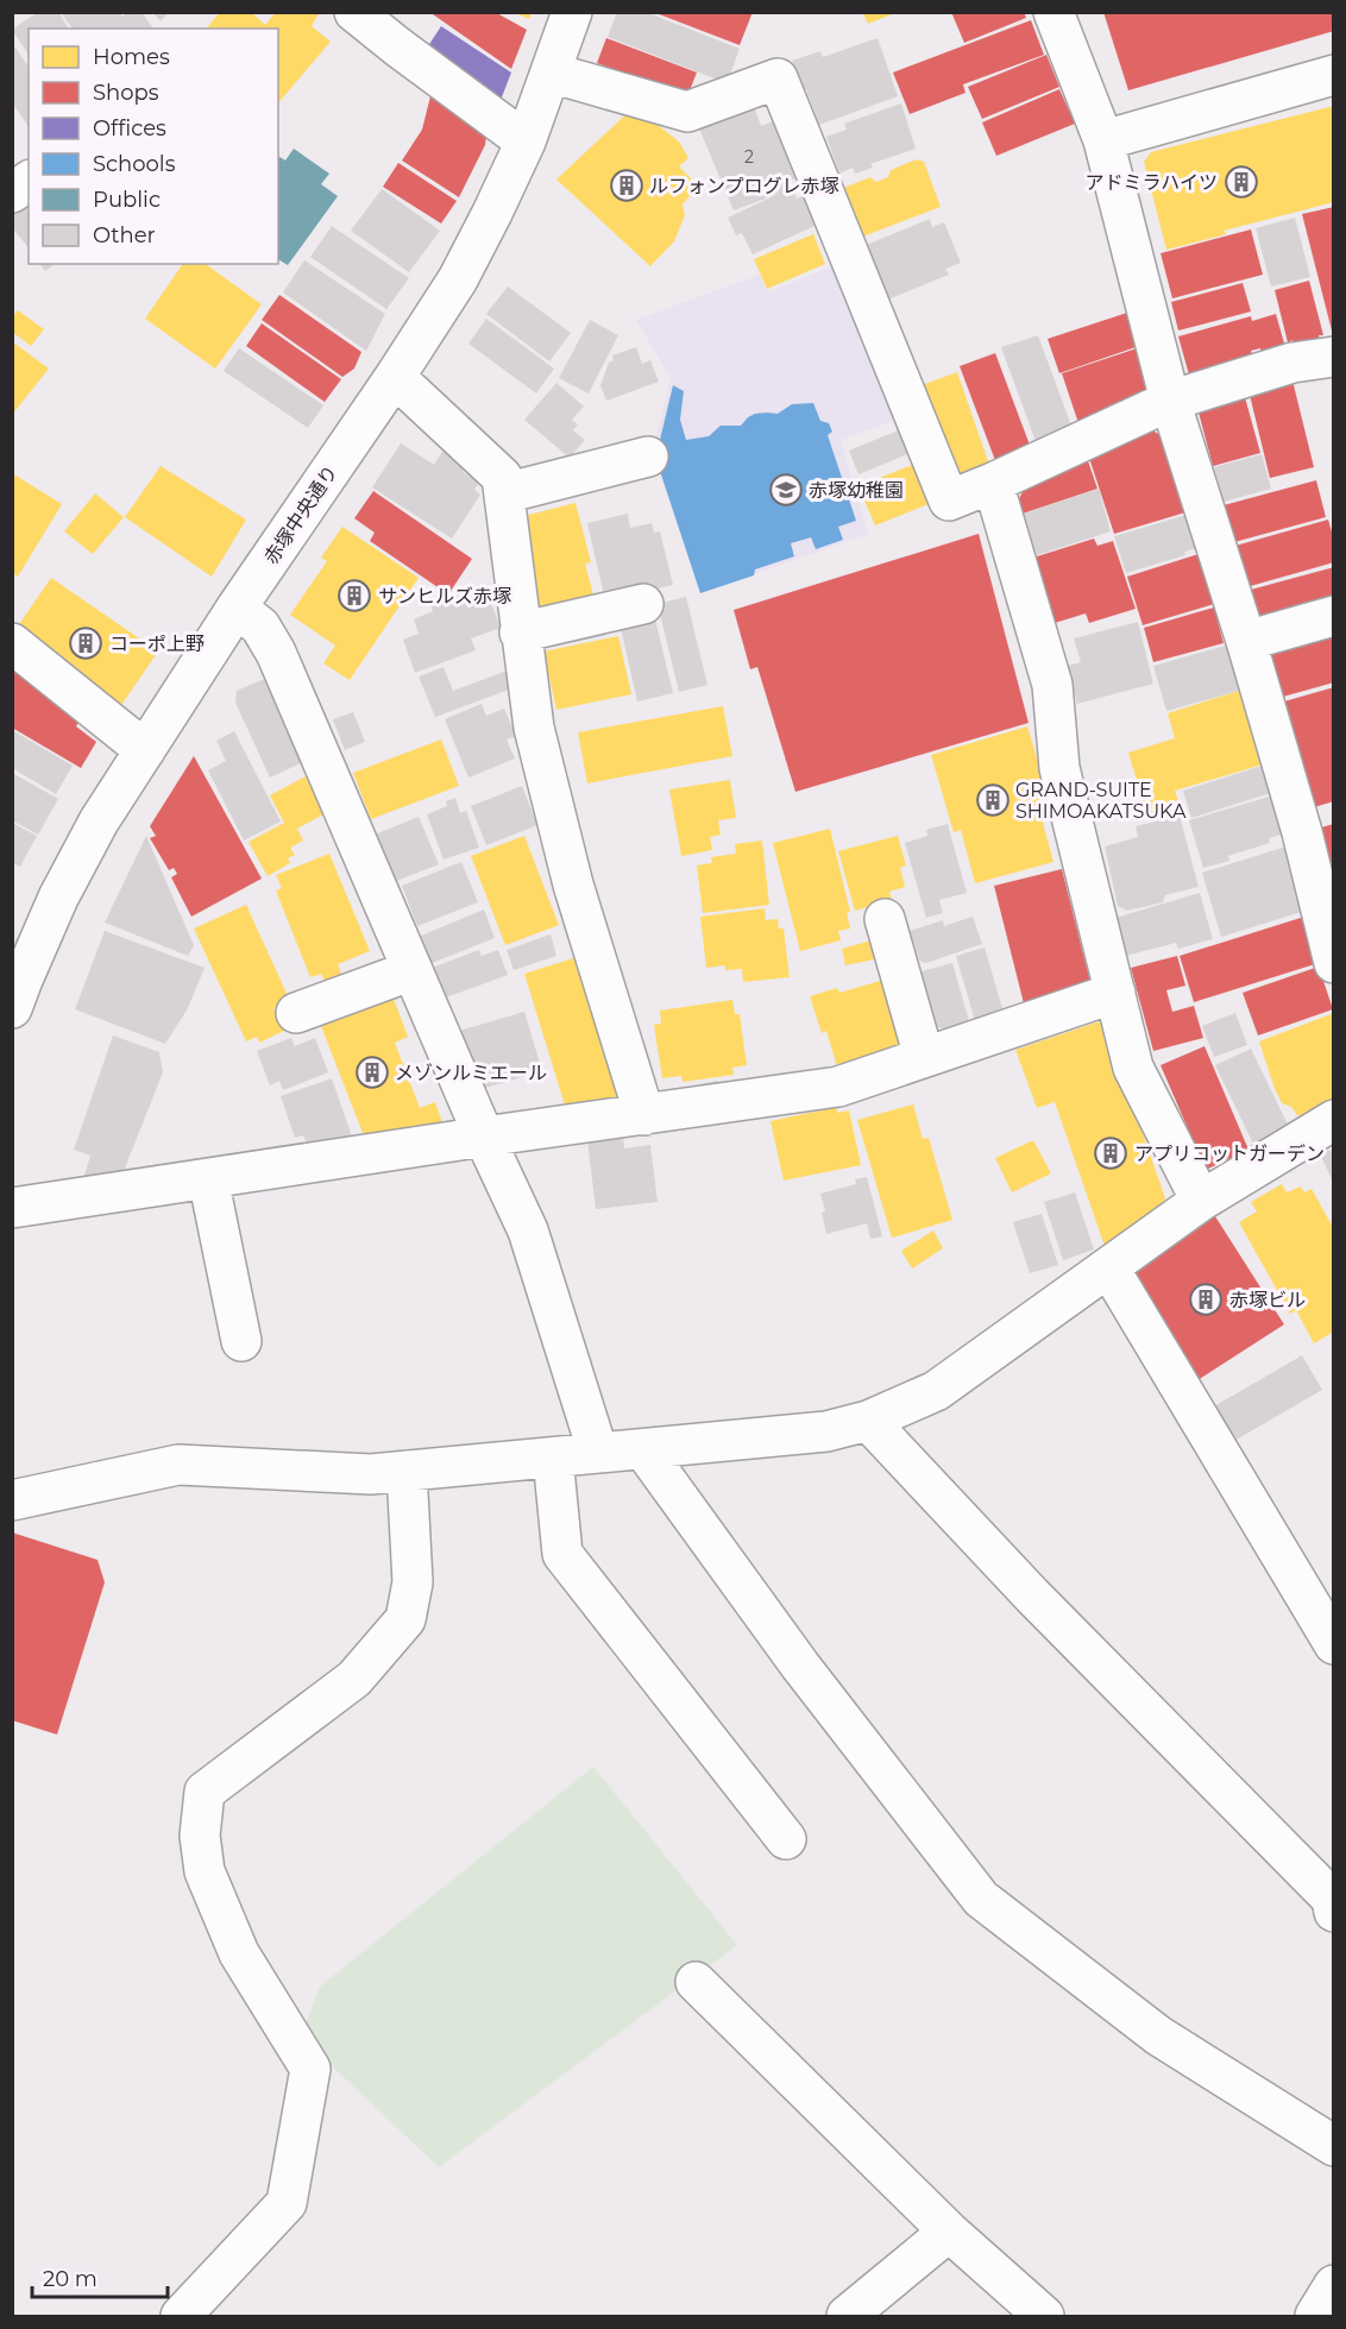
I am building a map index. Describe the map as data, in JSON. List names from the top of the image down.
{
  "streets": {
    "street": ["赤塚中央通り"]
  },
  "places": {
    "building": [
      "アドミラハイツ",
      "ルフォンプログレ赤塚",
      "サンヒルズ赤塚",
      "コーポ上野",
      "GRAND-SUITE SHIMOAKATSUKA",
      "メゾンルミエール",
      "アプリコットガーデン",
      "赤塚ビル"
    ],
    "school or university": ["赤塚幼稚園"]
  },
  "house_numbers": ["2"],
  "legend": [
    "Homes",
    "Shops",
    "Offices",
    "Schools",
    "Public",
    "Other"
  ],
  "scale_bar": "20 m"
}
